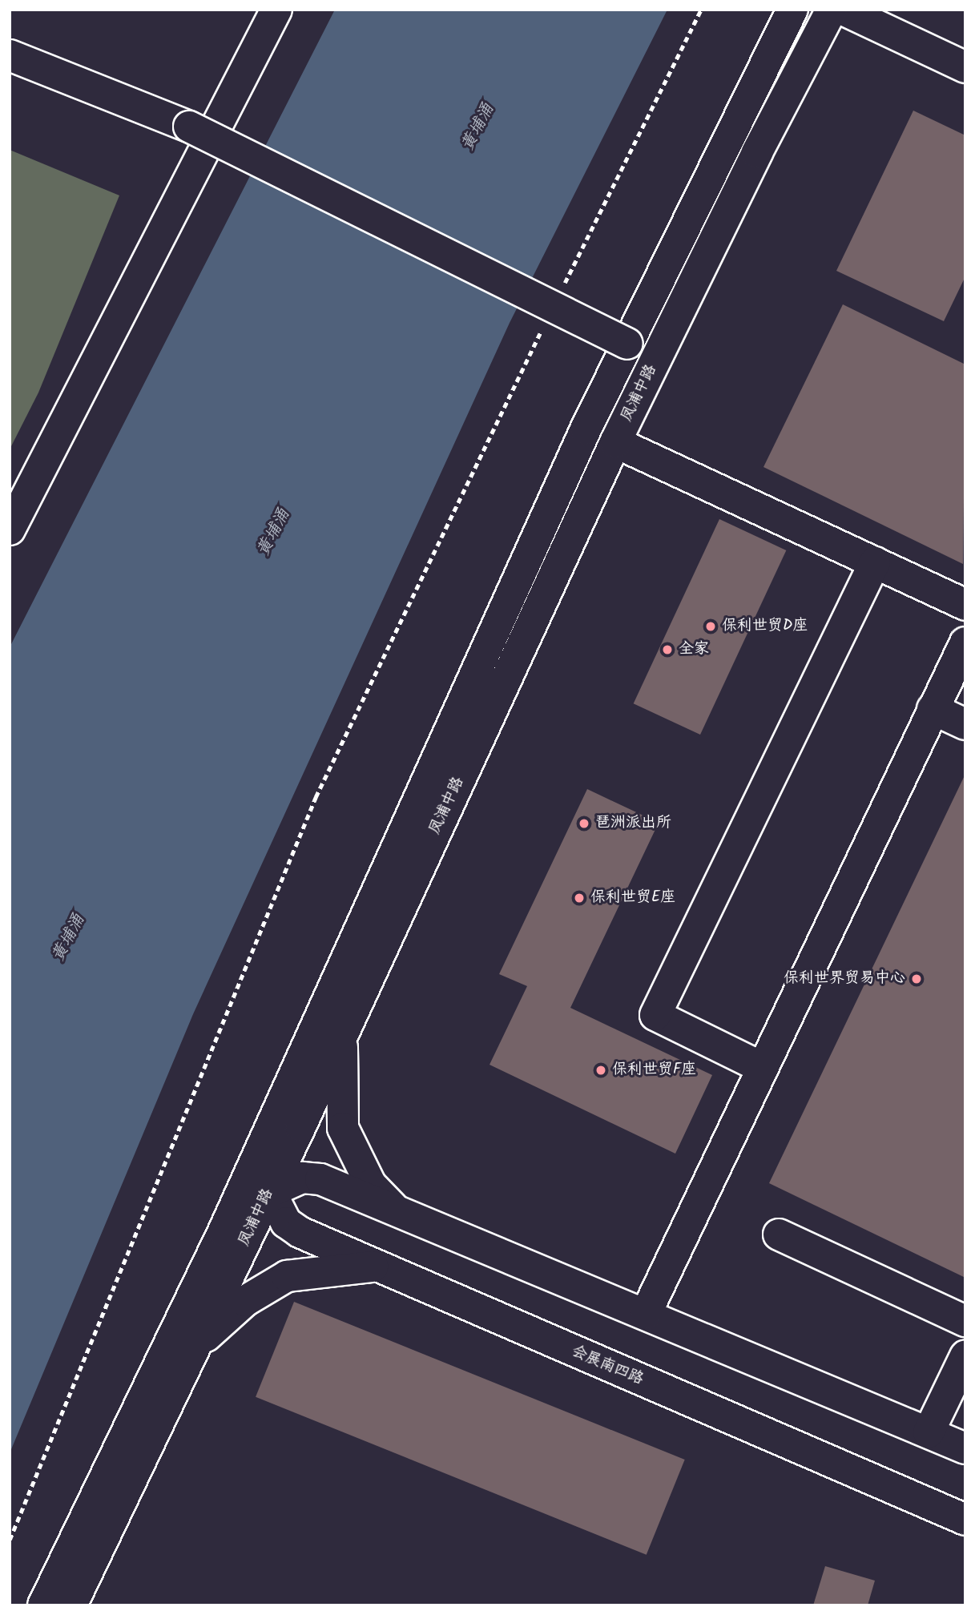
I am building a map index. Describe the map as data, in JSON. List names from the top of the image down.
{
  "streets": {
    "street": ["凤浦中路", "会展南四路"]
  },
  "crossings": [
    ["凤浦中路", "会展南四路"]
  ],
  "water": ["黄埔涌"],
  "places": [
    "保利世贸D座",
    "全家",
    "琶洲派出所",
    "保利世贸E座",
    "保利世界贸易中心",
    "保利世贸F座"
  ]
}
